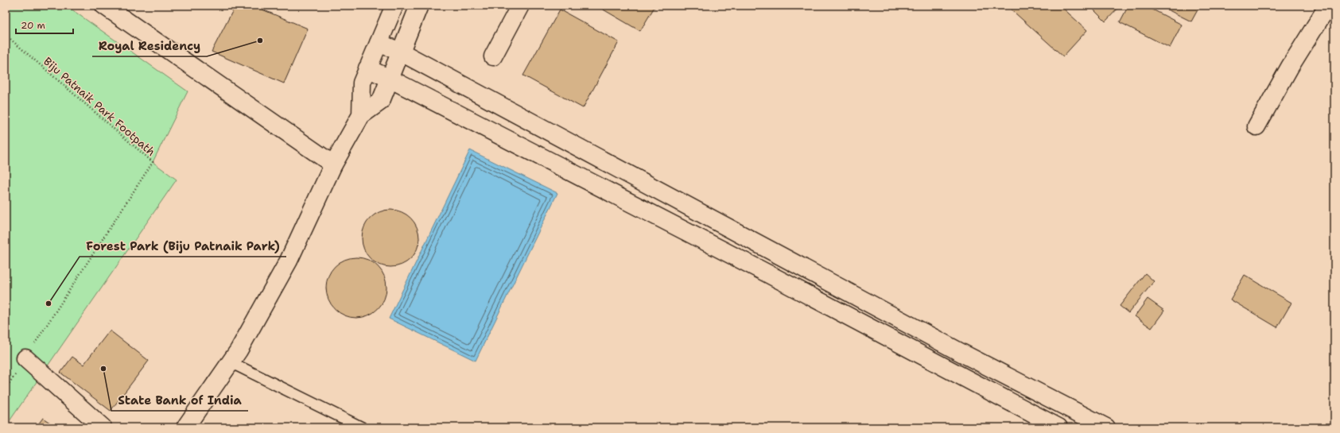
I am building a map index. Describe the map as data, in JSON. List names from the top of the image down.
{
  "streets": {
    "path": ["Biju Patnaik Park Footpath"]
  },
  "places": ["Royal Residency", "Forest Park (Biju Patnaik Park)", "State Bank of India"],
  "scale_bar": "20 m"
}
